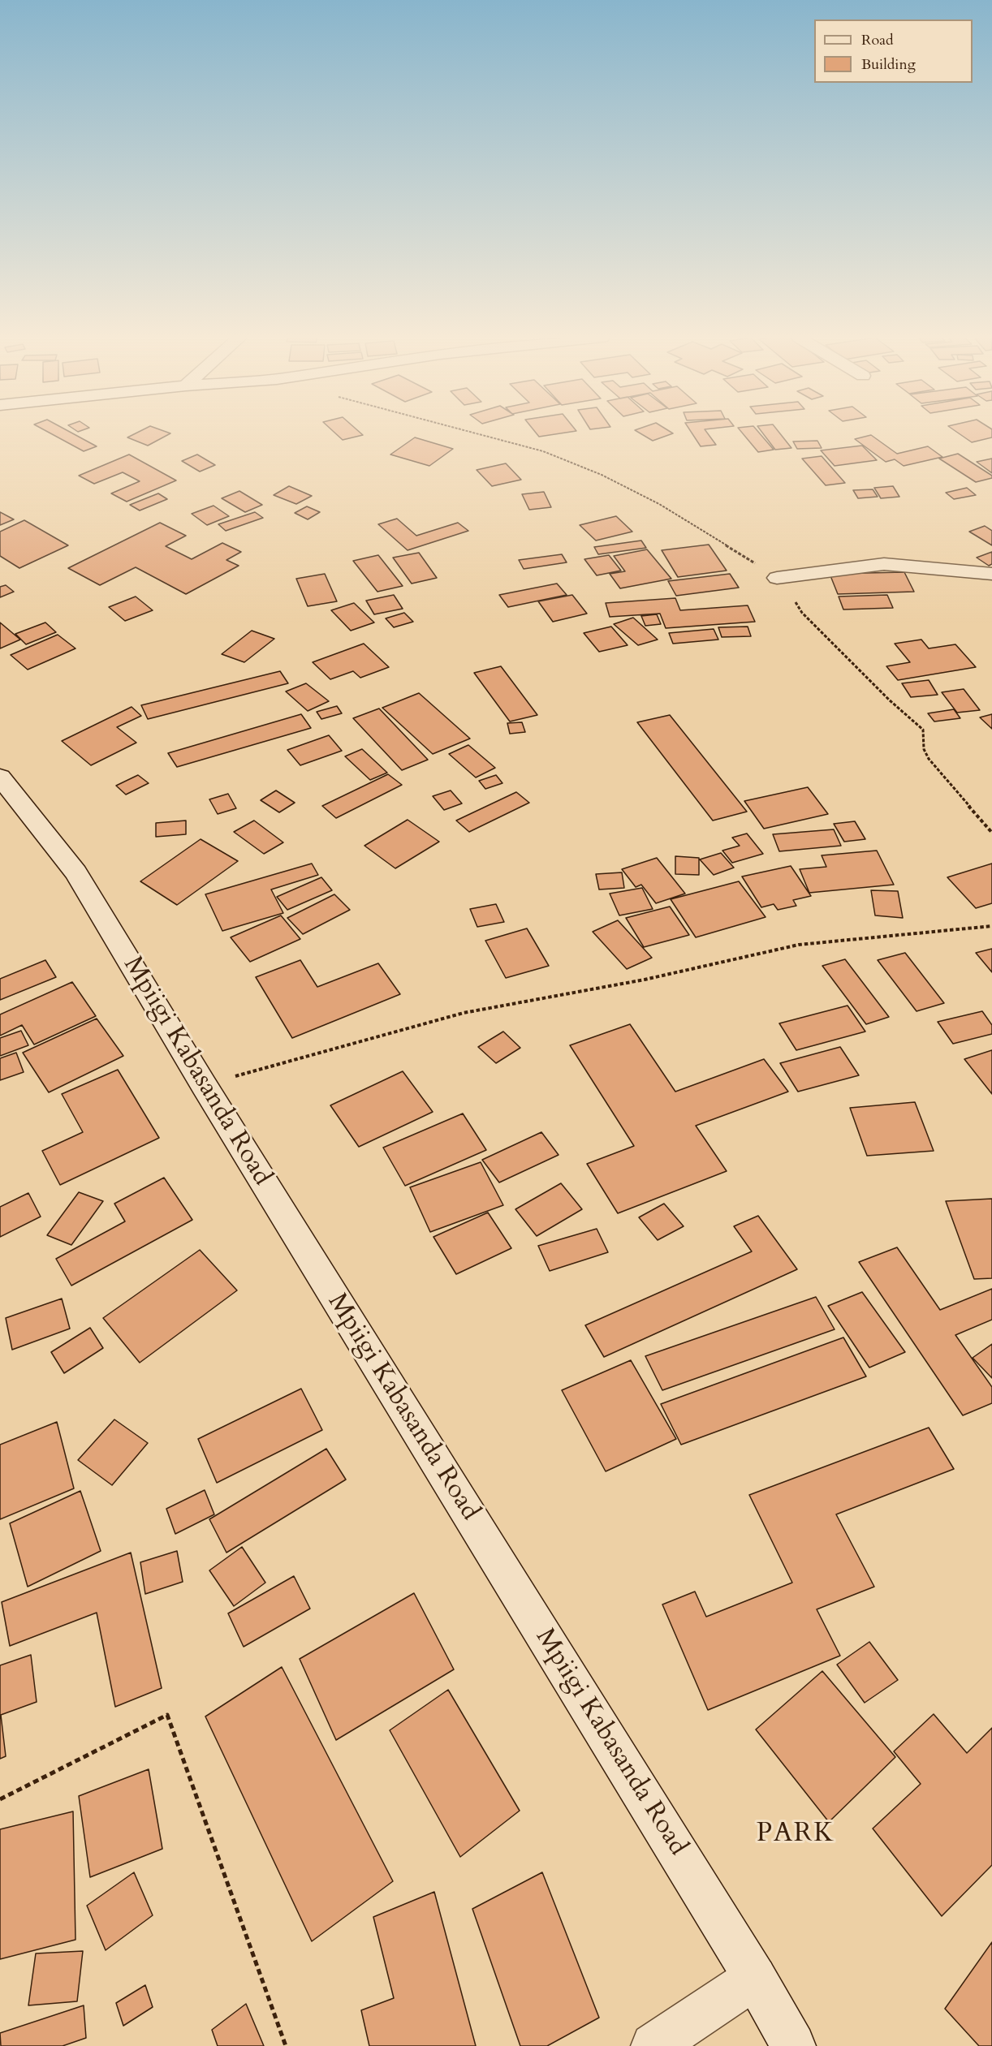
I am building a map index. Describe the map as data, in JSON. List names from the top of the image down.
{
  "streets": {
    "street": ["Mpiigi Kabasanda Road"]
  },
  "districts": ["PARK"],
  "legend": ["Road", "Building"]
}
